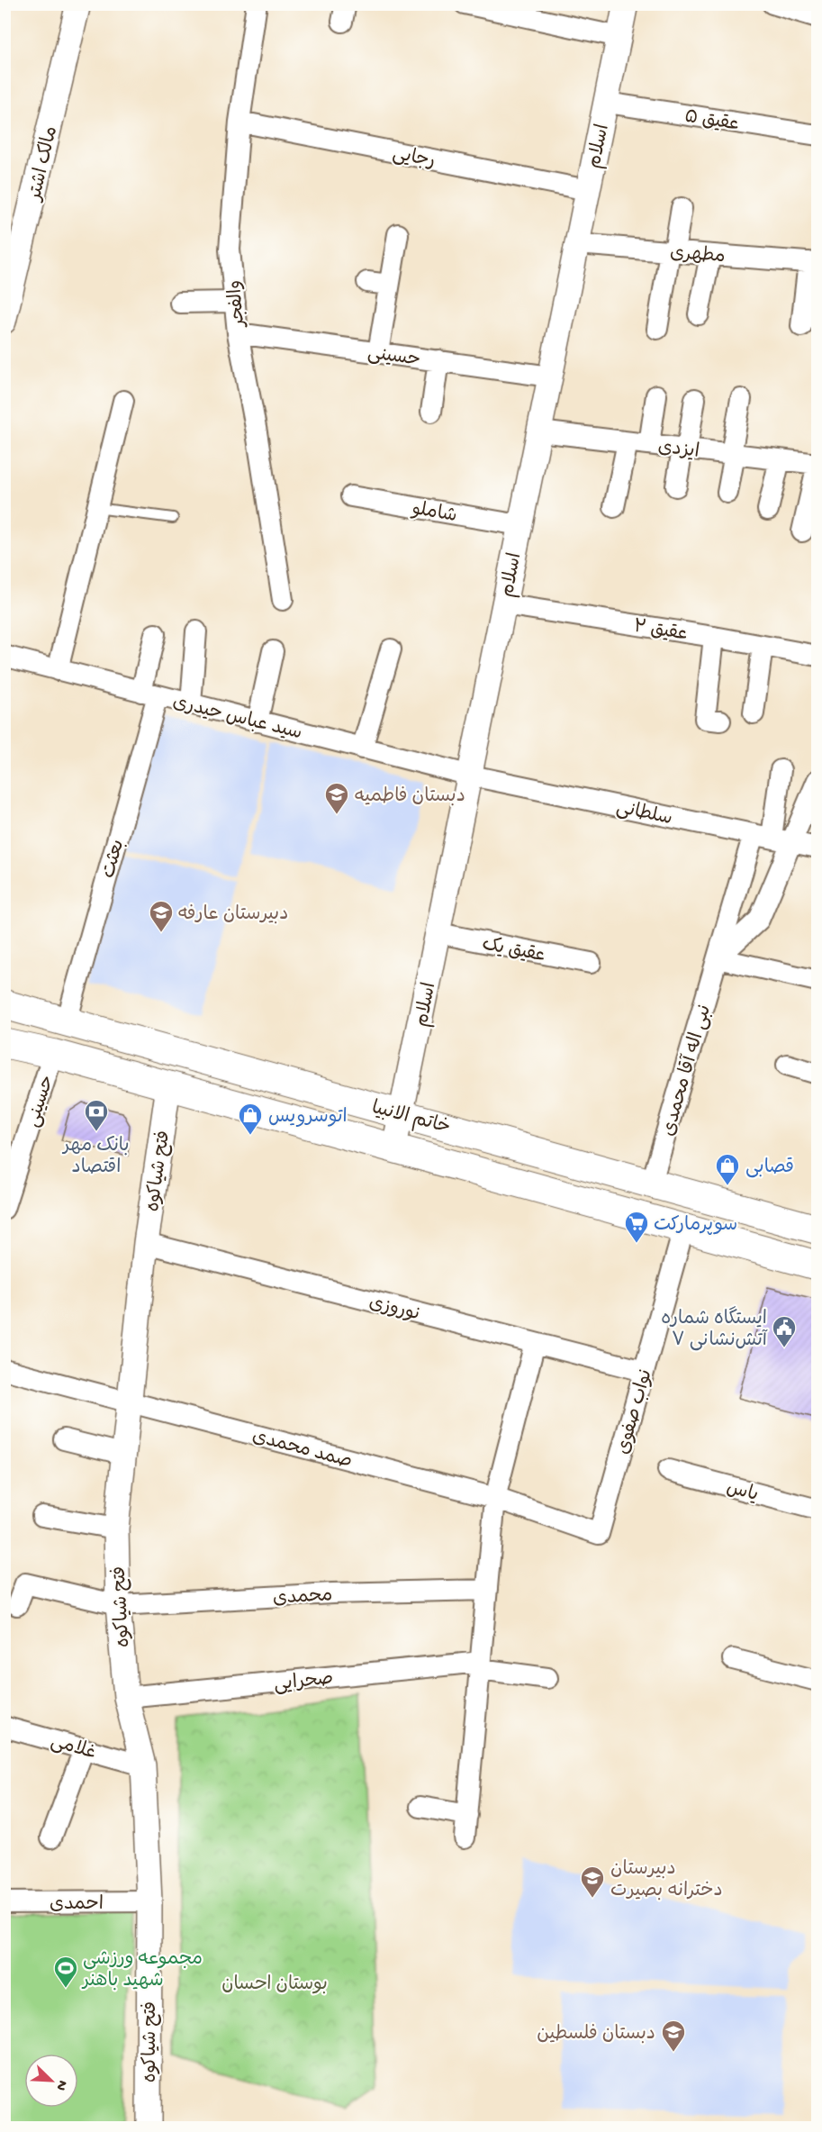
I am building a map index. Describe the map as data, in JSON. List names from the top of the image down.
{
  "streets": {
    "main road": ["خاتم الانبیا"],
    "street": [
      "عقیق ۵",
      "اسلام",
      "رجایی",
      "مالک اشتر",
      "مطهری",
      "والفجر",
      "حسینی",
      "ایزدی",
      "شاملو",
      "عقیق ۲",
      "سید عباس حیدری",
      "سلطانی",
      "بعثت",
      "عقیق یک",
      "نبی اله آقا محمدی",
      "فتح شیاکوه",
      "نوروزی",
      "نواب صفوی",
      "صمد محمدی",
      "یاس",
      "محمدی",
      "صحرایی",
      "غلامی",
      "احمدی"
    ]
  },
  "crossings": [
    ["عقیق ۵", "اسلام"],
    ["اسلام", "رجایی"],
    ["اسلام", "مطهری"],
    ["اسلام", "حسینی"],
    ["اسلام", "ایزدی"],
    ["اسلام", "شاملو"],
    ["اسلام", "عقیق ۲"],
    ["اسلام", "سید عباس حیدری"],
    ["اسلام", "سلطانی"],
    ["اسلام", "عقیق یک"],
    ["اسلام", "خاتم الانبیا"],
    ["رجایی", "والفجر"],
    ["والفجر", "حسینی"],
    ["حسینی", "خاتم الانبیا"],
    ["سید عباس حیدری", "سلطانی"],
    ["سید عباس حیدری", "بعثت"],
    ["سلطانی", "نبی اله آقا محمدی"],
    ["بعثت", "خاتم الانبیا"],
    ["نبی اله آقا محمدی", "خاتم الانبیا"],
    ["خاتم الانبیا", "فتح شیاکوه"],
    ["خاتم الانبیا", "نواب صفوی"],
    ["فتح شیاکوه", "نوروزی"],
    ["فتح شیاکوه", "صمد محمدی"],
    ["فتح شیاکوه", "محمدی"],
    ["فتح شیاکوه", "صحرایی"],
    ["فتح شیاکوه", "غلامی"],
    ["فتح شیاکوه", "احمدی"],
    ["نوروزی", "نواب صفوی"],
    ["نواب صفوی", "صمد محمدی"]
  ],
  "parks": ["بوستان احسان"],
  "places": {
    "school or university": [
      "دبستان فاطمیه",
      "دبیرستان عارفه",
      "دبیرستان دخترانه بصیرت",
      "دبستان فلسطین"
    ],
    "bank": ["بانک مهر اقتصاد"],
    "shop": ["اتوسرویس", "قصابی"],
    "supermarket": ["سوپرمارکت"],
    "public building": ["ایستگاه شماره ۷ آتش‌نشانی"],
    "sports": ["مجموعه ورزشی شهید باهنر"]
  },
  "north": "bottom right"
}
